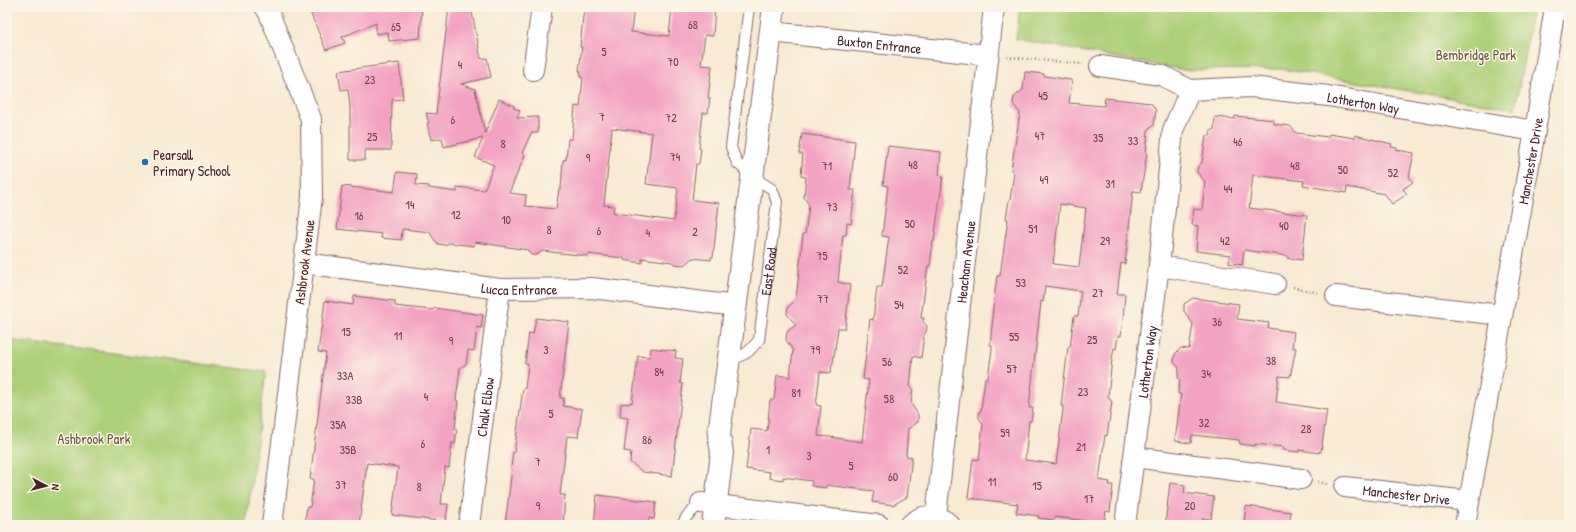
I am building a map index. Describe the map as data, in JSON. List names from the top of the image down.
{
  "streets": {
    "street": [
      "Buxton Entrance",
      "Lotherton Way",
      "Manchester Drive",
      "Ashbrook Avenue",
      "Heacham Avenue",
      "East Road",
      "Lucca Entrance",
      "Chalk Elbow"
    ]
  },
  "crossings": [
    ["Buxton Entrance", "Heacham Avenue"],
    ["Buxton Entrance", "East Road"],
    ["Lotherton Way", "Manchester Drive"],
    ["Ashbrook Avenue", "Lucca Entrance"],
    ["East Road", "Lucca Entrance"],
    ["Lucca Entrance", "Chalk Elbow"]
  ],
  "parks": ["Bembridge Park", "Ashbrook Park"],
  "places": ["Pearsall Primary School"],
  "house_numbers": [
    "68",
    "65",
    "5",
    "70",
    "4",
    "23",
    "45",
    "7",
    "72",
    "6",
    "47",
    "25",
    "35",
    "33",
    "46",
    "8",
    "74",
    "9",
    "48",
    "71",
    "48",
    "50",
    "52",
    "49",
    "31",
    "44",
    "14",
    "73",
    "12",
    "16",
    "10",
    "50",
    "40",
    "51",
    "8",
    "6",
    "2",
    "4",
    "29",
    "42",
    "75",
    "52",
    "53",
    "27",
    "77",
    "54",
    "36",
    "15",
    "11",
    "55",
    "25",
    "9",
    "3",
    "79",
    "38",
    "56",
    "57",
    "84",
    "34",
    "33A",
    "23",
    "81",
    "4",
    "58",
    "33B",
    "5",
    "32",
    "35A",
    "28",
    "59",
    "86",
    "6",
    "21",
    "35B",
    "1",
    "3",
    "7",
    "5",
    "60",
    "11",
    "37",
    "15",
    "8",
    "17",
    "9",
    "20"
  ],
  "north": "right"
}
